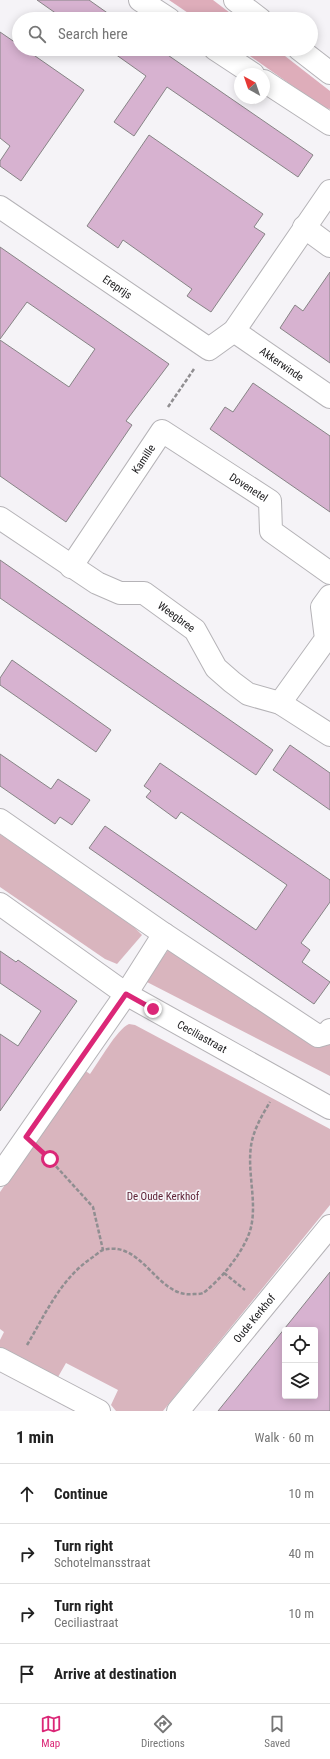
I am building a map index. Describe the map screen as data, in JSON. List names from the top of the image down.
{
  "streets": {
    "street": [
      "Ereprijs",
      "Akkerwinde",
      "Kamille",
      "Dovenetel",
      "Weegbree",
      "Ceciliastraat",
      "Oude Kerkhof"
    ]
  },
  "crossings": [
    ["Kamille", "Dovenetel"],
    ["Kamille", "Weegbree"]
  ],
  "parks": ["De Oude Kerkhof"],
  "north": "top left",
  "page": {
    "search": "Search here",
    "heading": ["1 min", "Walk · 60 m"],
    "list": [
      ["Continue", "10 m"],
      ["Turn right", "Schotelmansstraat", "40 m"],
      ["Turn right", "Ceciliastraat", "10 m"],
      "Arrive at destination"
    ],
    "nav": ["Map", "Directions", "Saved"]
  }
}
